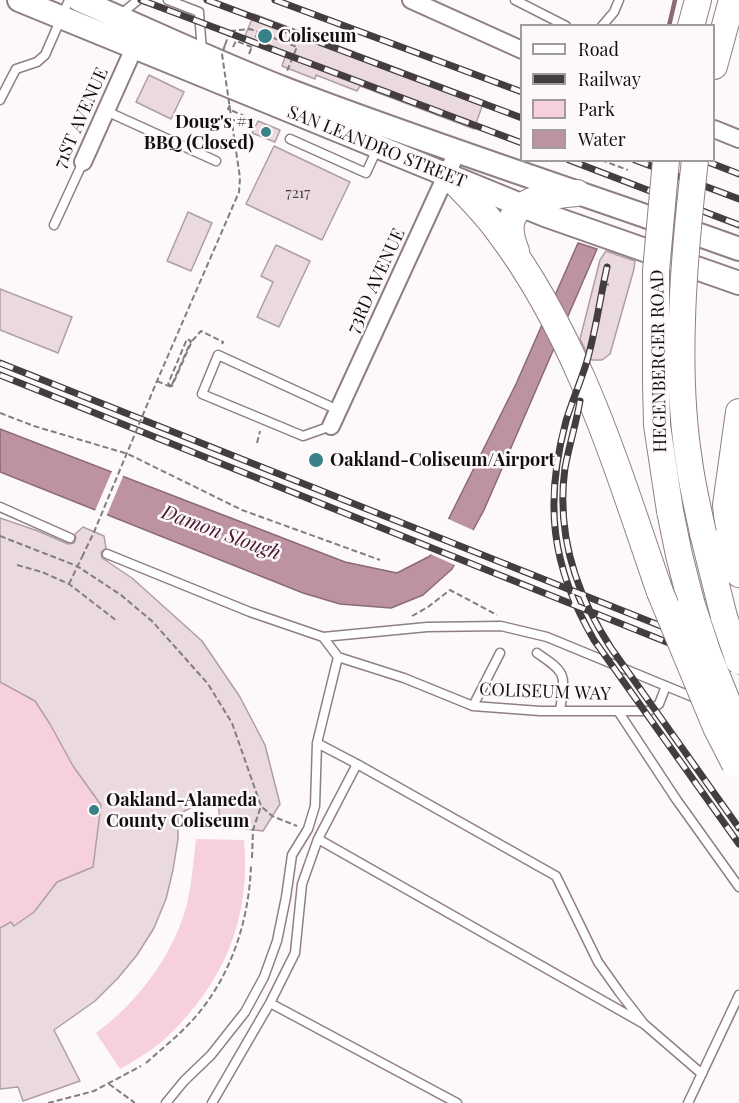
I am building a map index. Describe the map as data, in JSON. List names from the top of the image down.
{
  "streets": {
    "main road": ["SAN LEANDRO STREET", "HEGENBERGER ROAD"],
    "street": ["71ST AVENUE", "73RD AVENUE"],
    "lane": ["COLISEUM WAY"]
  },
  "crossings": [
    ["71ST AVENUE", "SAN LEANDRO STREET"],
    ["SAN LEANDRO STREET", "73RD AVENUE"]
  ],
  "water": ["Damon Slough"],
  "places": [
    "Coliseum",
    "Doug's #1 BBQ (Closed)",
    "Oakland-Coliseum/Airport",
    "Oakland-Alameda County Coliseum"
  ],
  "house_numbers": ["7217"],
  "legend": [
    "Road",
    "Railway",
    "Park",
    "Water"
  ]
}
